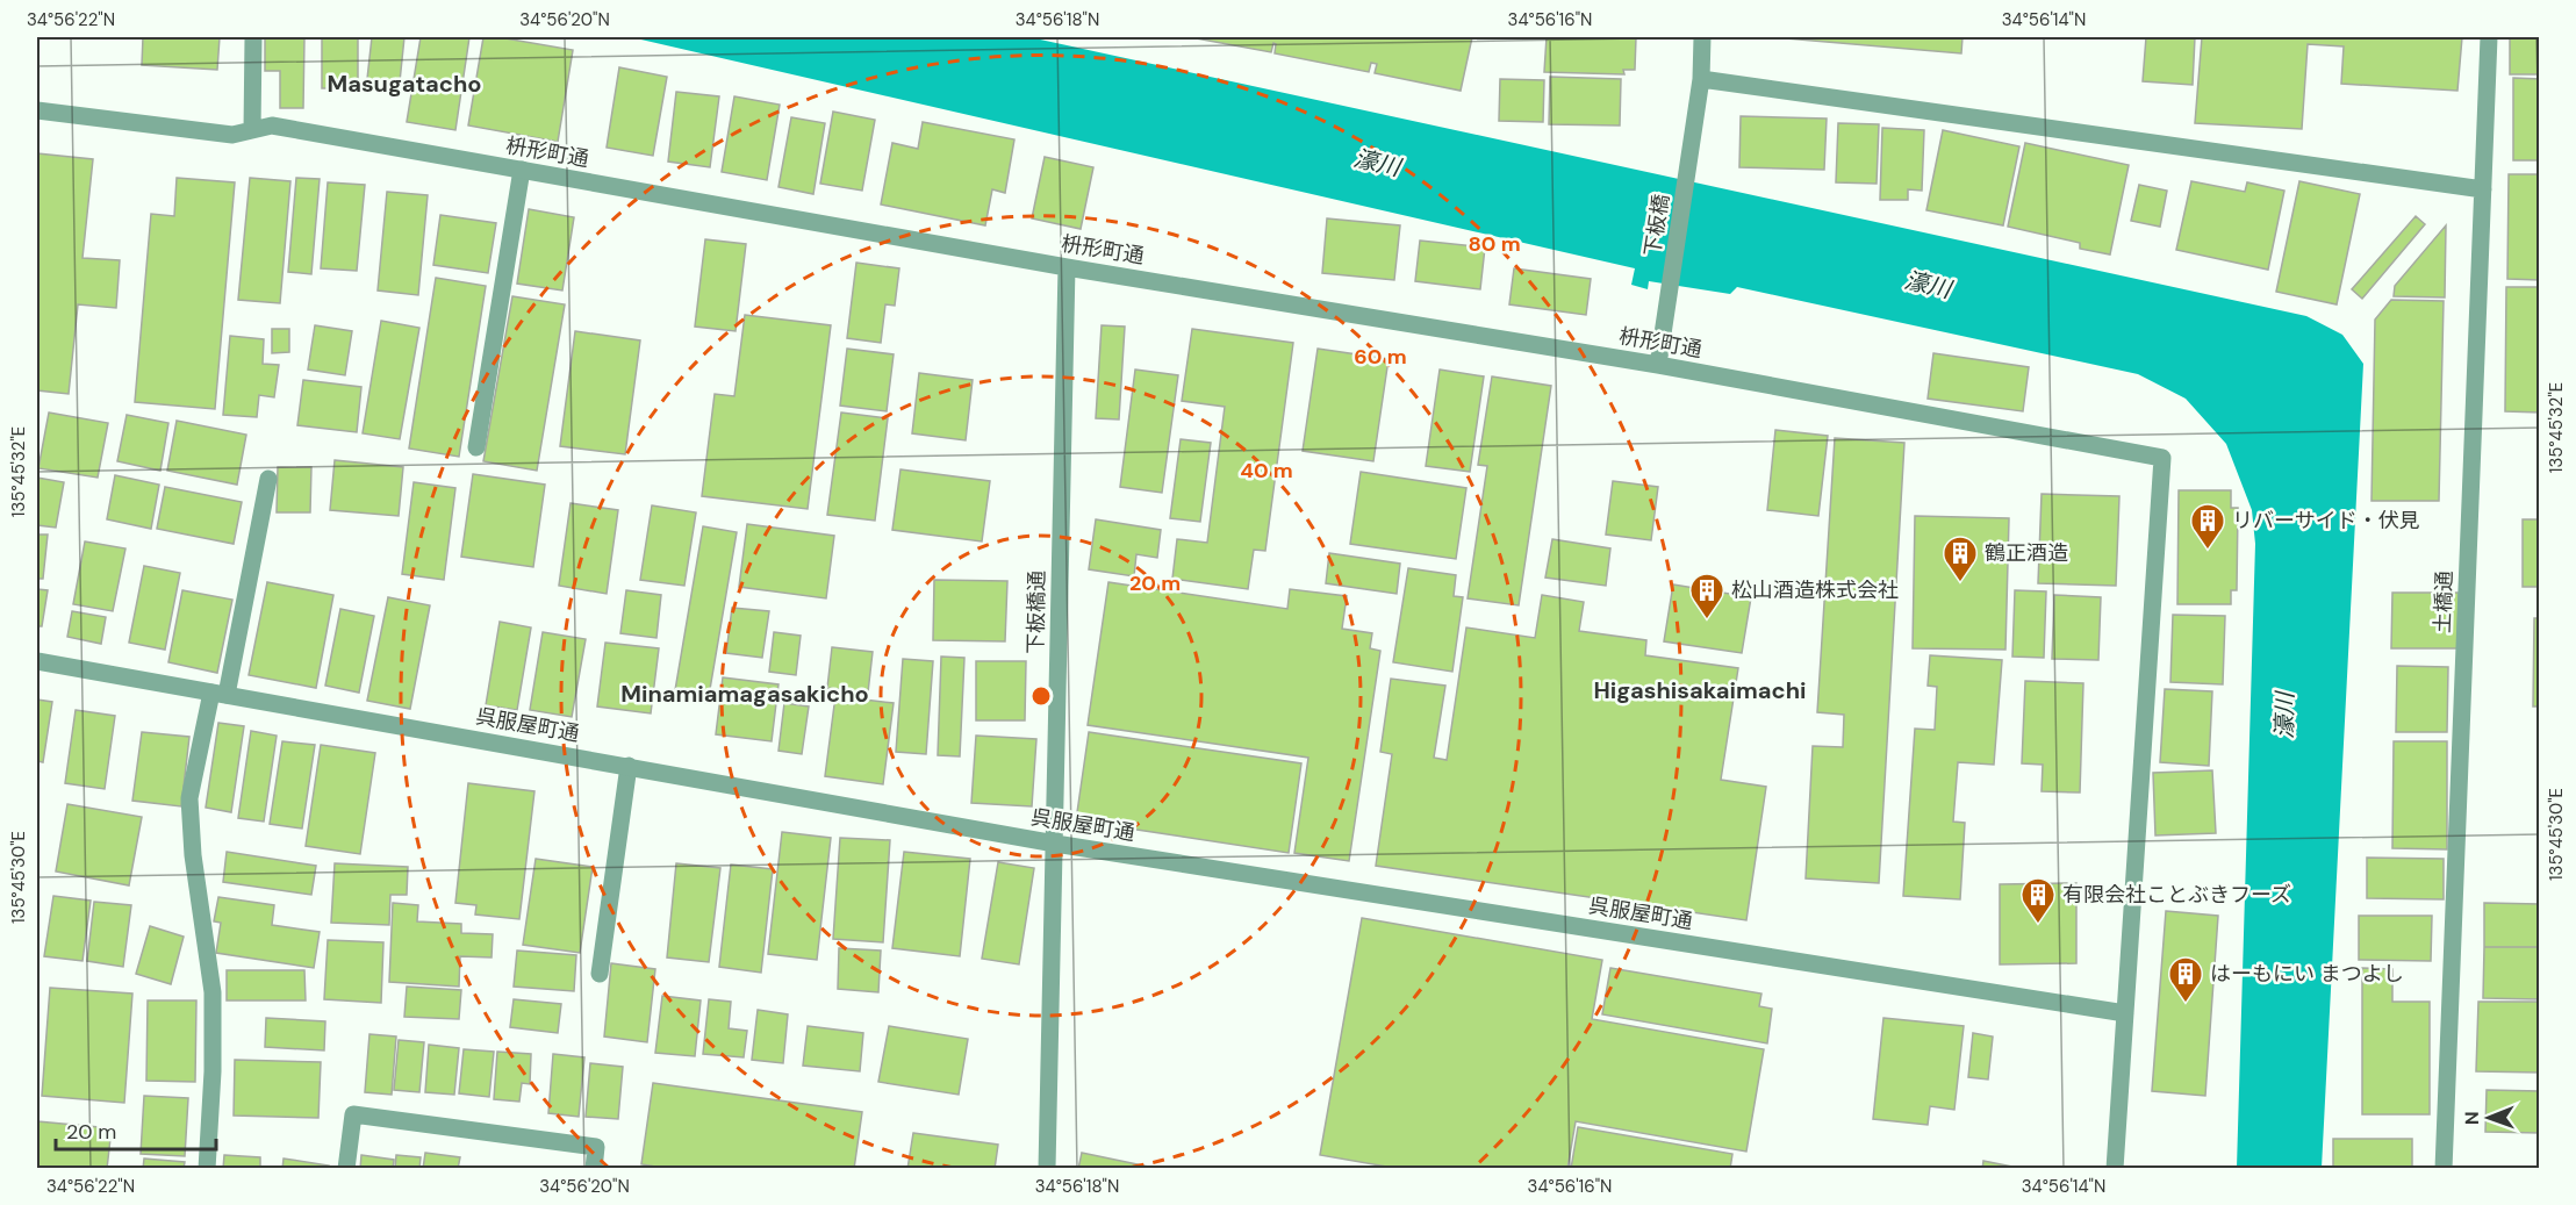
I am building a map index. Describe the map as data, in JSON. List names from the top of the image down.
{
  "streets": {
    "street": [
      "枡形町通",
      "下板橋",
      "土橋通",
      "下板橋通",
      "呉服屋町通"
    ]
  },
  "crossings": [
    ["枡形町通", "下板橋"],
    ["枡形町通", "下板橋通"],
    ["枡形町通", "呉服屋町通"],
    ["下板橋通", "呉服屋町通"]
  ],
  "districts": ["Masugatacho", "Higashisakaimachi", "Minamiamagasakicho"],
  "water": ["濠川"],
  "places": {
    "building": [
      "リバーサイド・伏見",
      "鶴正酒造",
      "松山酒造株式会社",
      "有限会社ことぶきフーズ",
      "はーもにい まつよし"
    ]
  },
  "scale_bar": "20 m",
  "north": "left",
  "coordinates": [
    "34°56'22\"N",
    "34°56'20\"N",
    "34°56'18\"N",
    "34°56'16\"N",
    "34°56'14\"N",
    "135°45'32\"E",
    "135°45'30\"E"
  ],
  "rings": [
    "80 m",
    "60 m",
    "40 m",
    "20 m"
  ]
}
